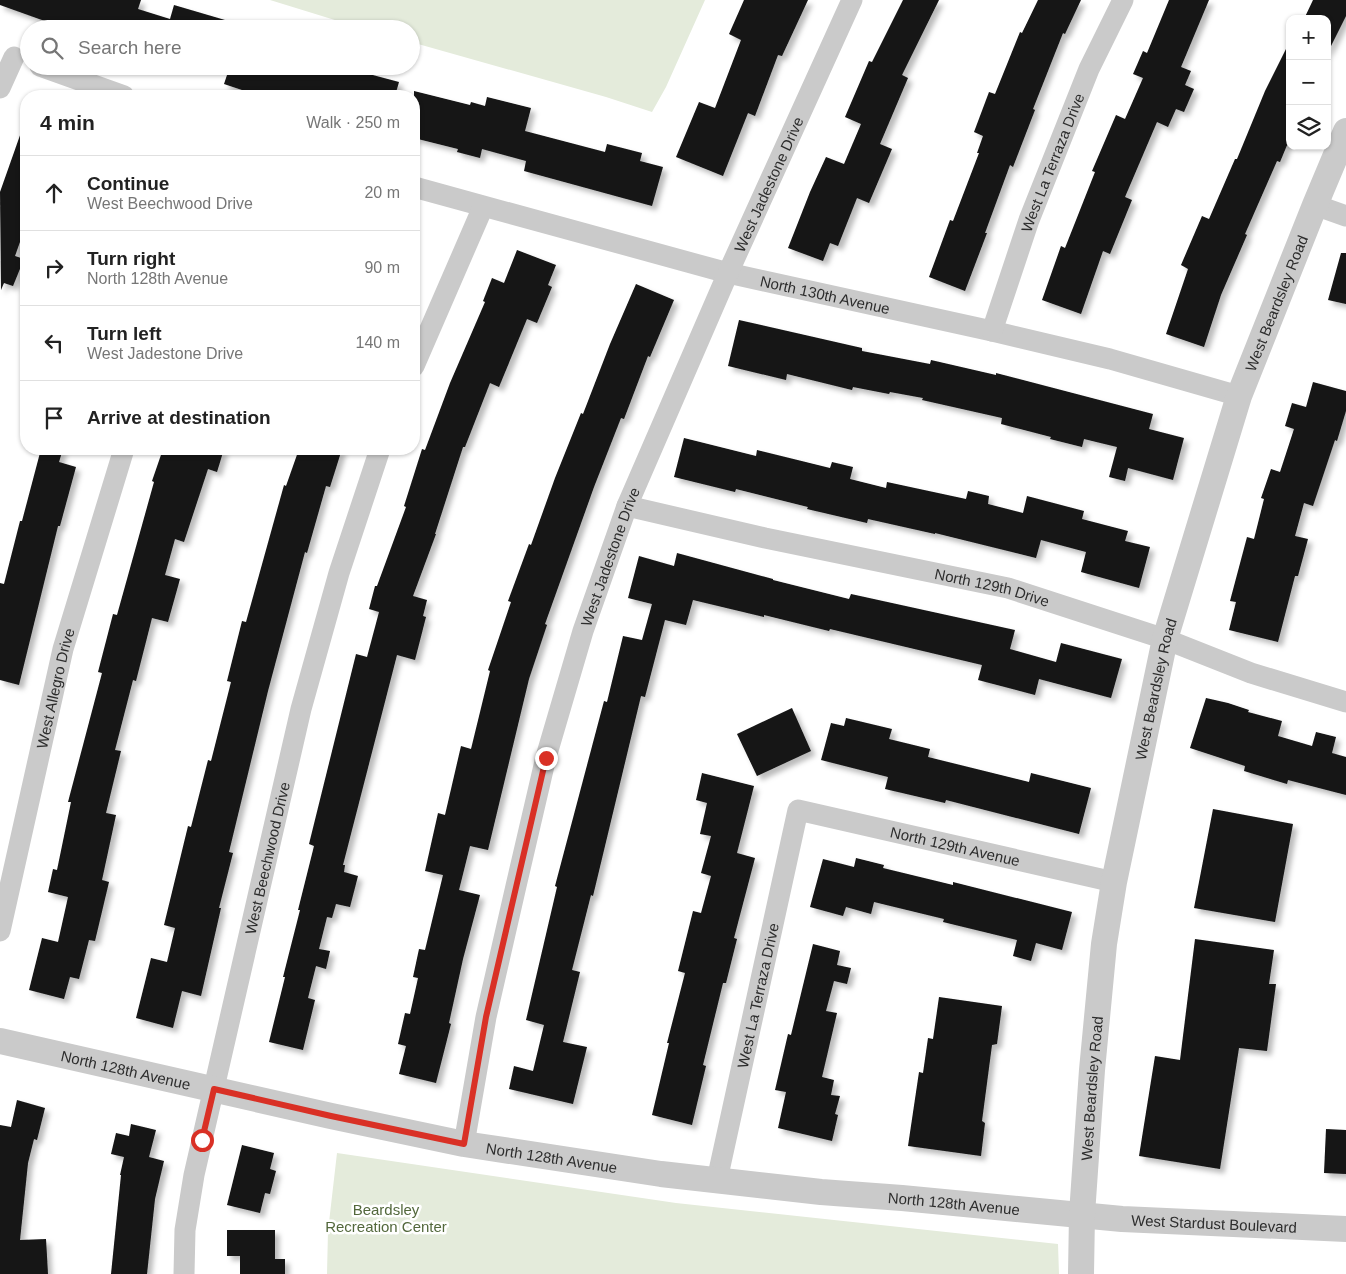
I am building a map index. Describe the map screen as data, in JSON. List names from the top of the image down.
{
  "streets": {
    "street": [
      "West La Terraza Drive",
      "West Jadestone Drive",
      "North 130th Avenue",
      "West Beardsley Road",
      "North 129th Drive",
      "West Allegro Drive",
      "North 129th Avenue",
      "West Beechwood Drive",
      "North 128th Avenue",
      "West Stardust Boulevard"
    ]
  },
  "crossings": [
    ["West La Terraza Drive", "North 130th Avenue"],
    ["West La Terraza Drive", "North 129th Avenue"],
    ["West La Terraza Drive", "North 128th Avenue"],
    ["West Jadestone Drive", "North 130th Avenue"],
    ["West Jadestone Drive", "North 129th Drive"],
    ["West Jadestone Drive", "North 128th Avenue"],
    ["North 130th Avenue", "West Beardsley Road"],
    ["West Beardsley Road", "North 129th Drive"],
    ["West Beardsley Road", "North 129th Avenue"],
    ["West Beardsley Road", "North 128th Avenue"],
    ["West Beardsley Road", "West Stardust Boulevard"],
    ["West Beechwood Drive", "North 128th Avenue"],
    ["North 128th Avenue", "West Stardust Boulevard"]
  ],
  "parks": ["Beardsley Recreation Center"],
  "page": {
    "map_buttons": ["+", "−"],
    "search": "Search here",
    "heading": ["4 min", "Walk · 250 m"],
    "list": [
      ["Continue", "West Beechwood Drive", "20 m"],
      ["Turn right", "North 128th Avenue", "90 m"],
      ["Turn left", "West Jadestone Drive", "140 m"],
      "Arrive at destination"
    ]
  }
}
